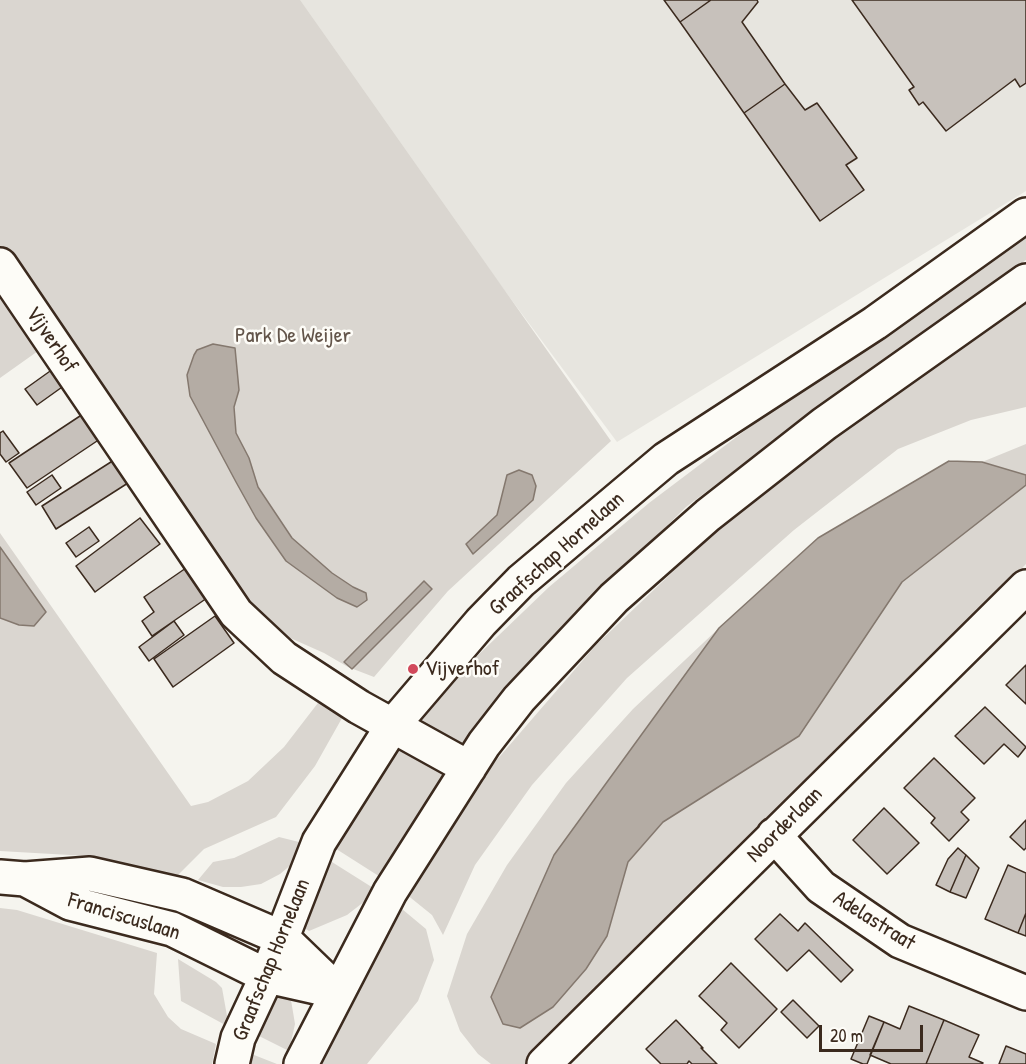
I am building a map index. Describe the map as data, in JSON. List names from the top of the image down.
{
  "streets": {
    "street": [
      "Vijverhof",
      "Graafschap Hornelaan",
      "Noorderlaan",
      "Franciscuslaan",
      "Adelastraat"
    ]
  },
  "crossings": [
    ["Vijverhof", "Graafschap Hornelaan"],
    ["Graafschap Hornelaan", "Franciscuslaan"],
    ["Noorderlaan", "Adelastraat"]
  ],
  "parks": ["Park De Weijer"],
  "places": ["Vijverhof"],
  "scale_bar": "20 m"
}
